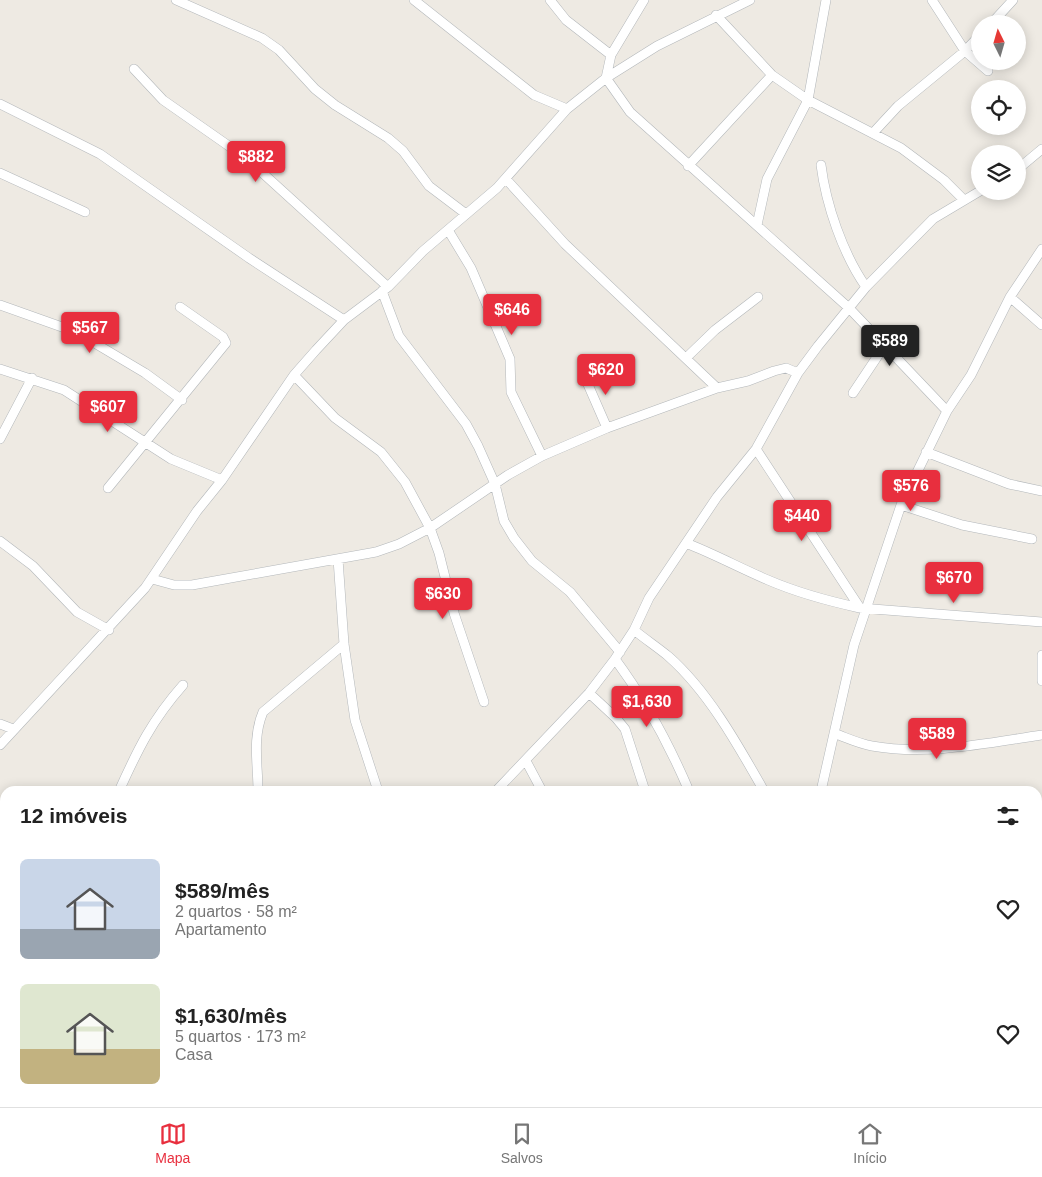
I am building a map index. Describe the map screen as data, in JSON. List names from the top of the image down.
{
  "north": "top",
  "page": {
    "price": [
      "$882",
      "$646",
      "$567",
      "$589",
      "$620",
      "$607",
      "$576",
      "$440",
      "$670",
      "$630",
      "$1,630",
      "$589"
    ],
    "heading": "12 imóveis",
    "list": [
      {
        "name": "$589/mês",
        "note": "2 quartos · 58 m² · Apartamento"
      },
      {
        "name": "$1,630/mês",
        "note": "5 quartos · 173 m² · Casa"
      }
    ],
    "tabs": ["Mapa", "Salvos", "Início"]
  }
}
